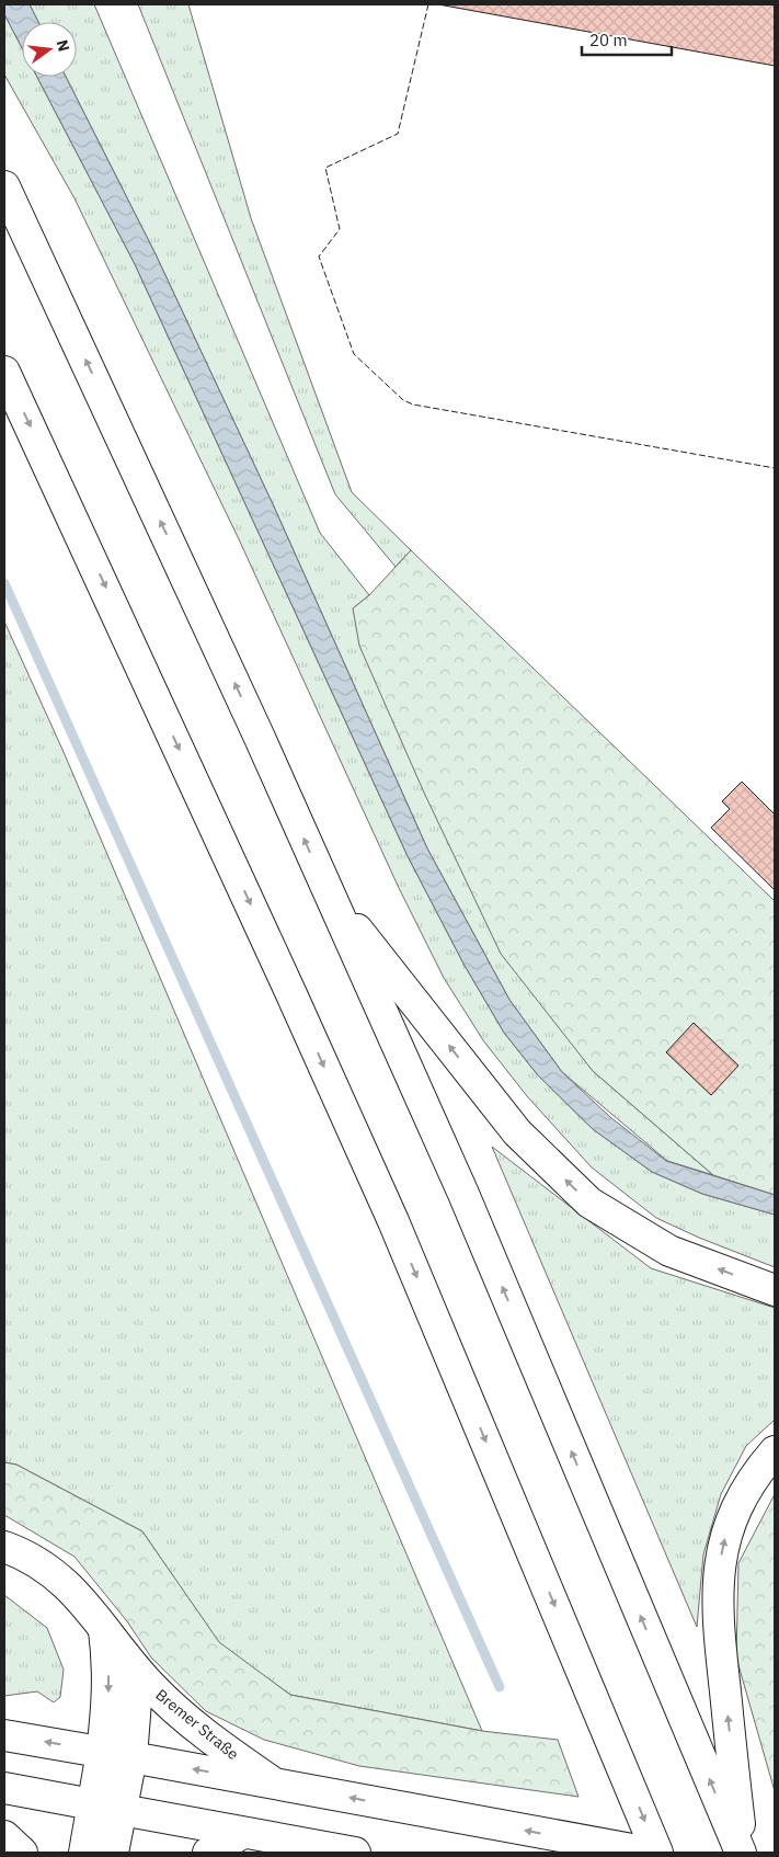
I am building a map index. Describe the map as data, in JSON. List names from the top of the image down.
{
  "streets": {
    "main road": ["Bremer Straße"]
  },
  "scale_bar": "20 m",
  "north": "right"
}
